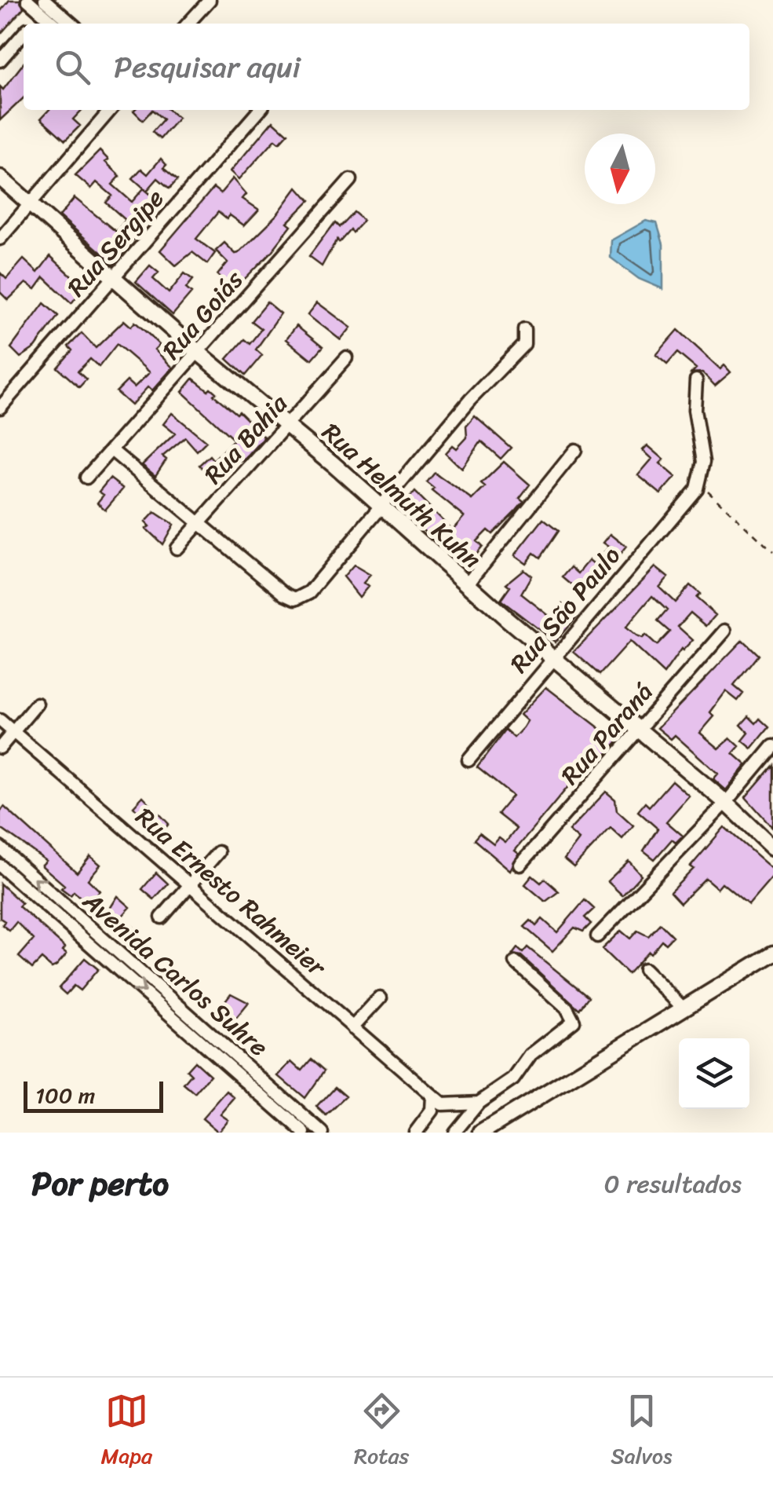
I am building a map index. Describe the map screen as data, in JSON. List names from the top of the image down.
{
  "streets": {
    "main road": ["Rua Helmuth Kuhn"],
    "street": [
      "Rua Sergipe",
      "Rua Goiás",
      "Rua Bahia",
      "Rua São Paulo",
      "Rua Paraná",
      "Rua Ernesto Rahmeier",
      "Avenida Carlos Suhre"
    ]
  },
  "crossings": [
    ["Rua Sergipe", "Rua Helmuth Kuhn"],
    ["Rua Goiás", "Rua Helmuth Kuhn"],
    ["Rua Bahia", "Rua Helmuth Kuhn"],
    ["Rua Helmuth Kuhn", "Rua São Paulo"],
    ["Rua Helmuth Kuhn", "Rua Paraná"]
  ],
  "scale_bar": "100 m",
  "north": "bottom",
  "page": {
    "search": "Pesquisar aqui",
    "scale": "100 m",
    "heading": ["Por perto", "0 resultados"],
    "nav": ["Mapa", "Rotas", "Salvos"]
  }
}
